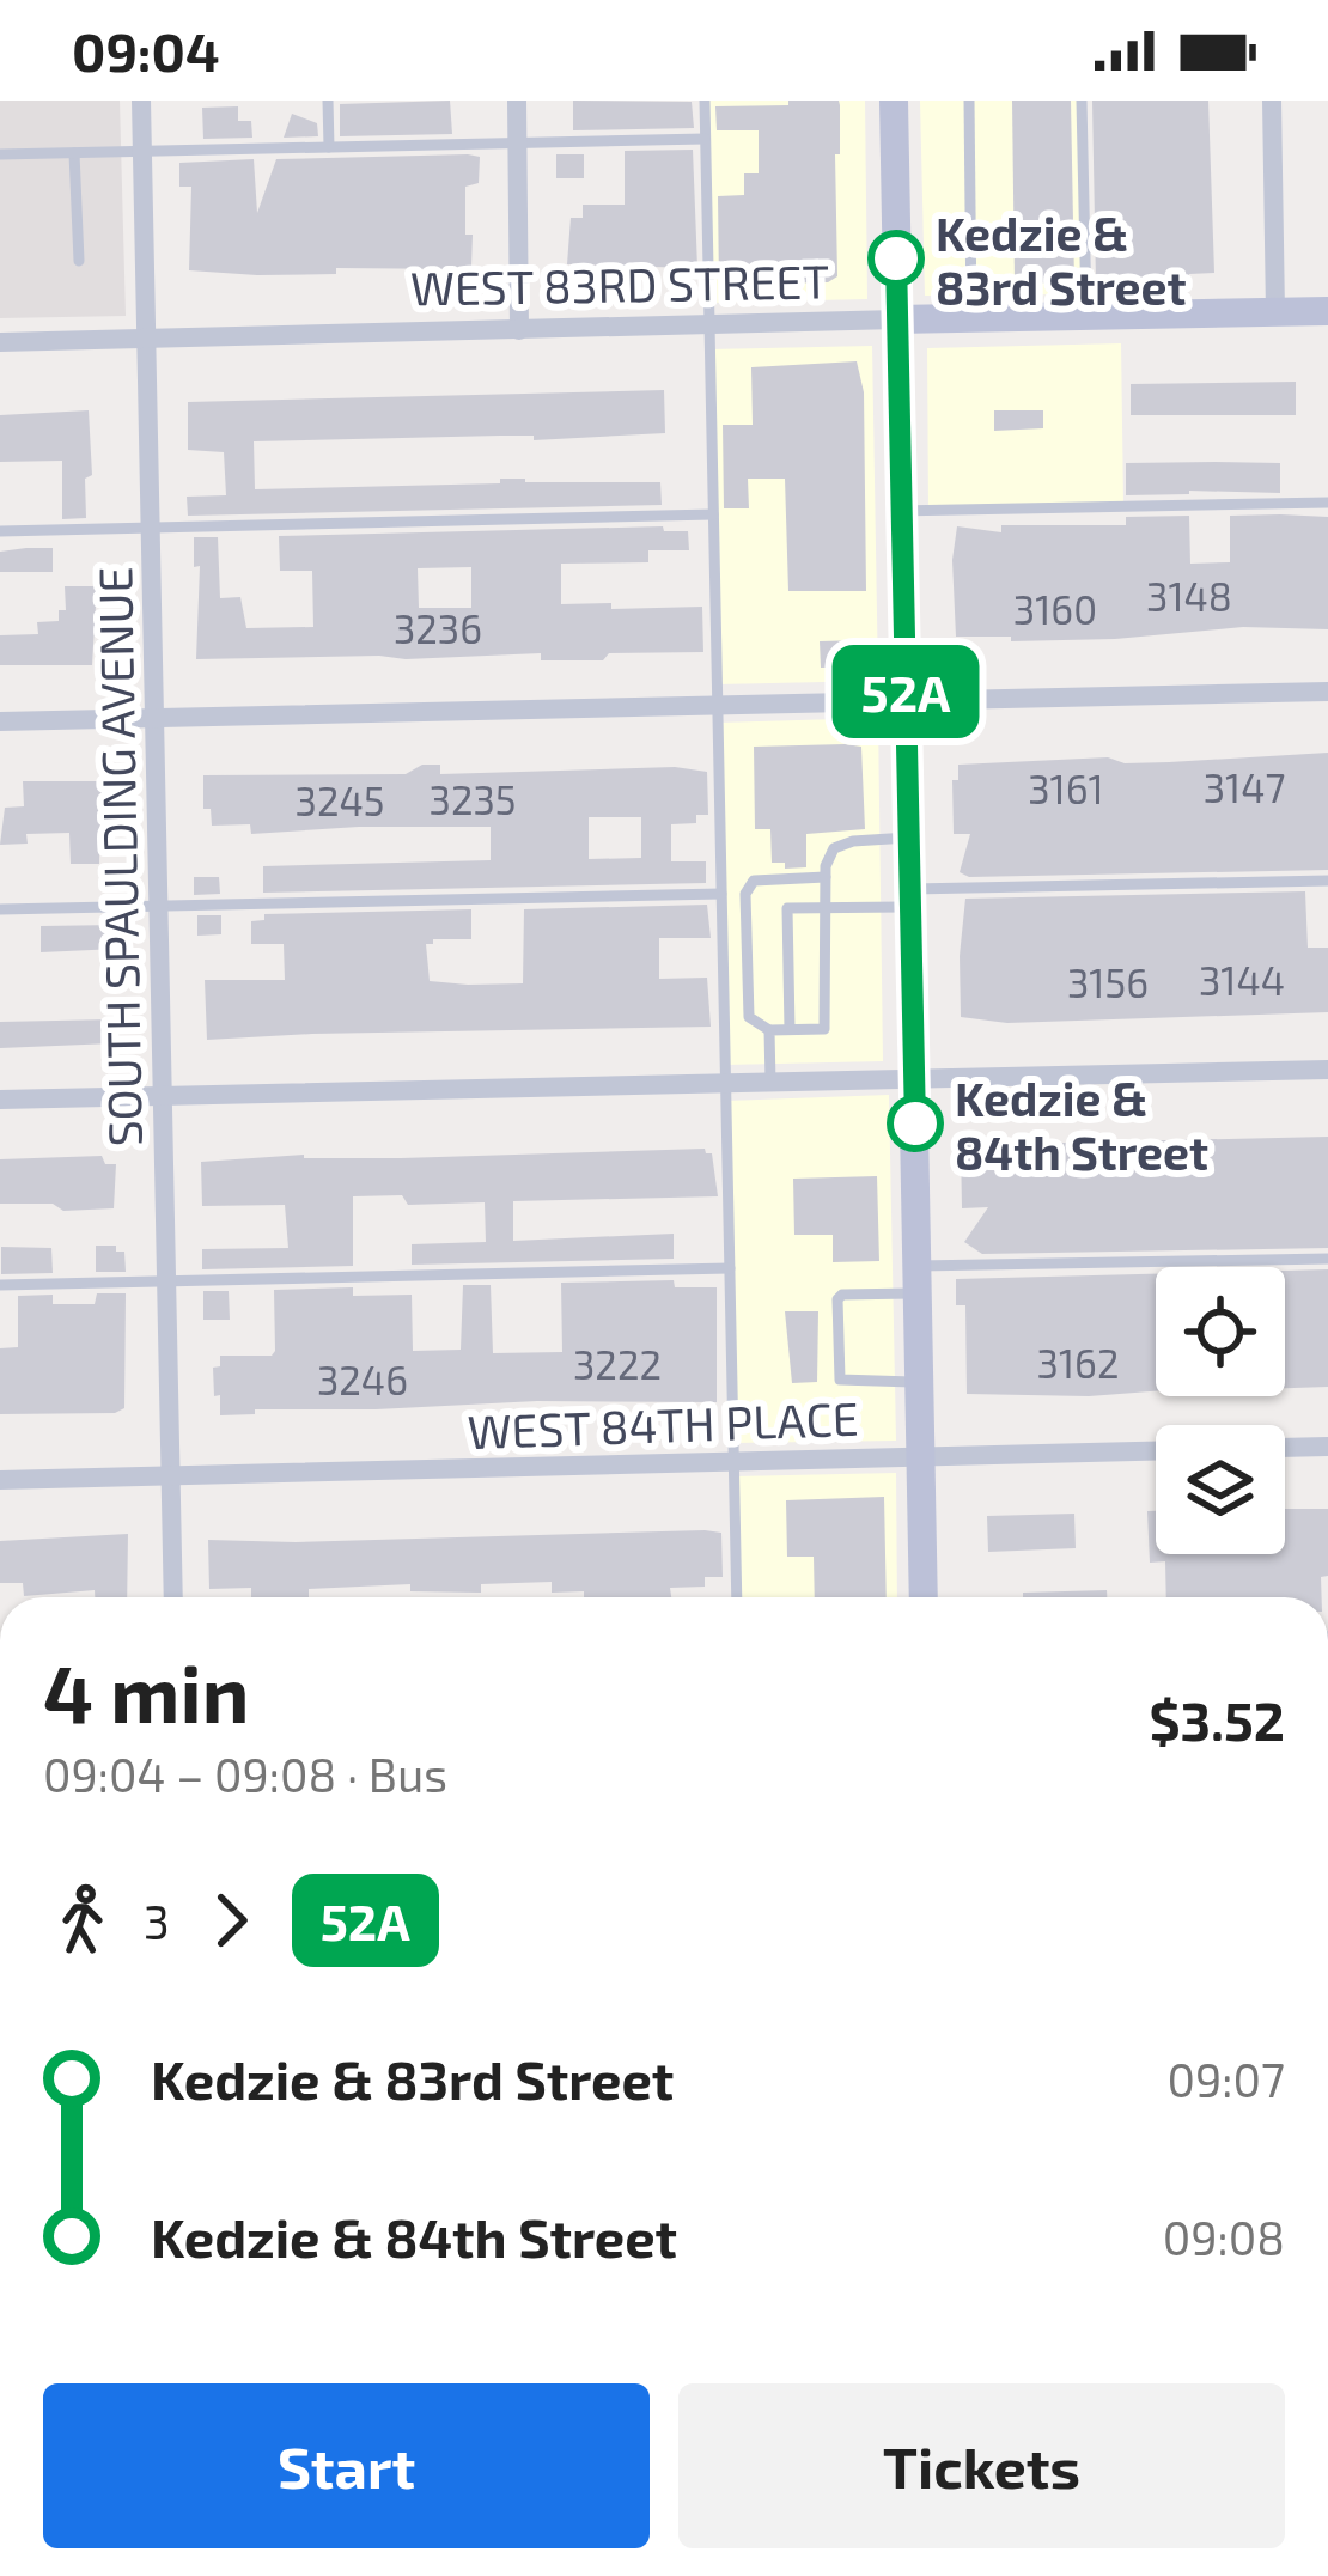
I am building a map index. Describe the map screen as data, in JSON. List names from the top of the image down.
{
  "streets": {
    "main road": ["WEST 83RD STREET"],
    "street": ["SOUTH SPAULDING AVENUE", "WEST 84TH PLACE"]
  },
  "crossings": [
    ["WEST 83RD STREET", "SOUTH SPAULDING AVENUE"],
    ["SOUTH SPAULDING AVENUE", "WEST 84TH PLACE"]
  ],
  "places": ["Kedzie & 83rd Street", "Kedzie & 84th Street"],
  "lines": ["bus line 52A"],
  "house_numbers": [
    "3148",
    "3160",
    "3236",
    "3147",
    "3161",
    "3235",
    "3245",
    "3144",
    "3156",
    "3162",
    "3222",
    "3246"
  ],
  "page": {
    "status": "09:04",
    "on_map": "52A",
    "heading": ["4 min", "09:04 – 09:08 · Bus", "$3.52"],
    "legs": ["3", "52A"],
    "list": [
      {
        "name": "Kedzie & 83rd Street",
        "value": "09:07"
      },
      {
        "name": "Kedzie & 84th Street",
        "value": "09:08"
      }
    ],
    "buttons": ["Start", "Tickets"]
  }
}
